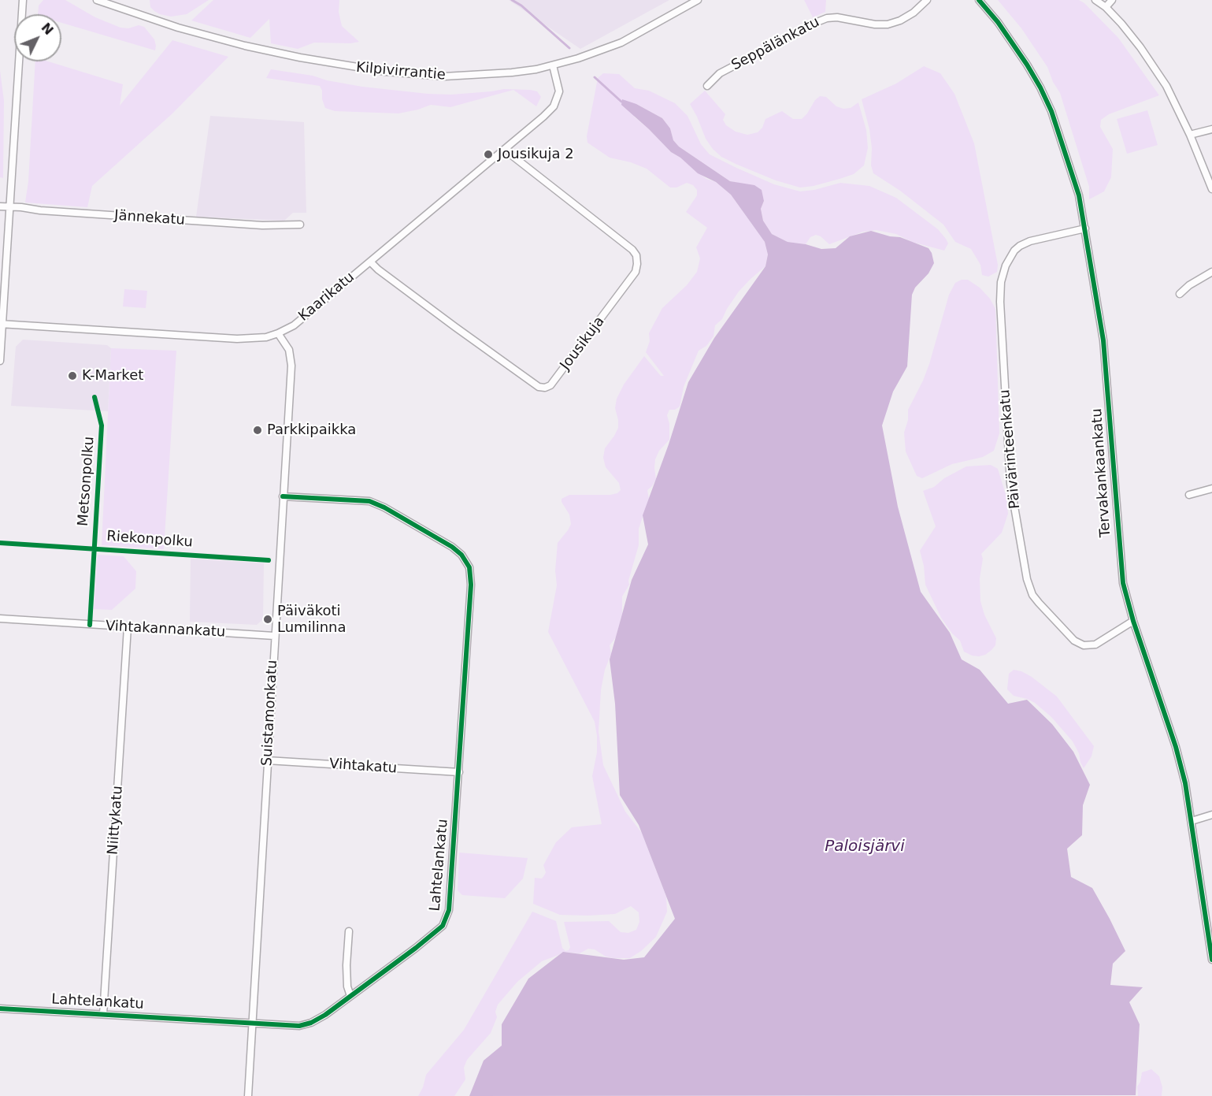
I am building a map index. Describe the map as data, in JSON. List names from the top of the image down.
{
  "streets": {
    "street": [
      "Seppälänkatu",
      "Kilpivirrantie",
      "Jännekatu",
      "Kaarikatu",
      "Jousikuja",
      "Päivärinteenkatu",
      "Tervakankaankatu",
      "Vihtakannankatu",
      "Suistamonkatu",
      "Vihtakatu",
      "Niittykatu",
      "Lahtelankatu"
    ],
    "cycle path": ["Metsonpolku", "Riekonpolku"]
  },
  "crossings": [
    ["Kilpivirrantie", "Kaarikatu"],
    ["Kaarikatu", "Jousikuja"],
    ["Kaarikatu", "Suistamonkatu"],
    ["Päivärinteenkatu", "Tervakankaankatu"],
    ["Vihtakannankatu", "Suistamonkatu"],
    ["Vihtakannankatu", "Niittykatu"],
    ["Suistamonkatu", "Vihtakatu"],
    ["Suistamonkatu", "Lahtelankatu"],
    ["Vihtakatu", "Lahtelankatu"],
    ["Niittykatu", "Lahtelankatu"]
  ],
  "water": ["Paloisjärvi"],
  "places": [
    "Jousikuja 2",
    "K-Market",
    "Parkkipaikka",
    "Päiväkoti Lumilinna"
  ],
  "north": "top right"
}
